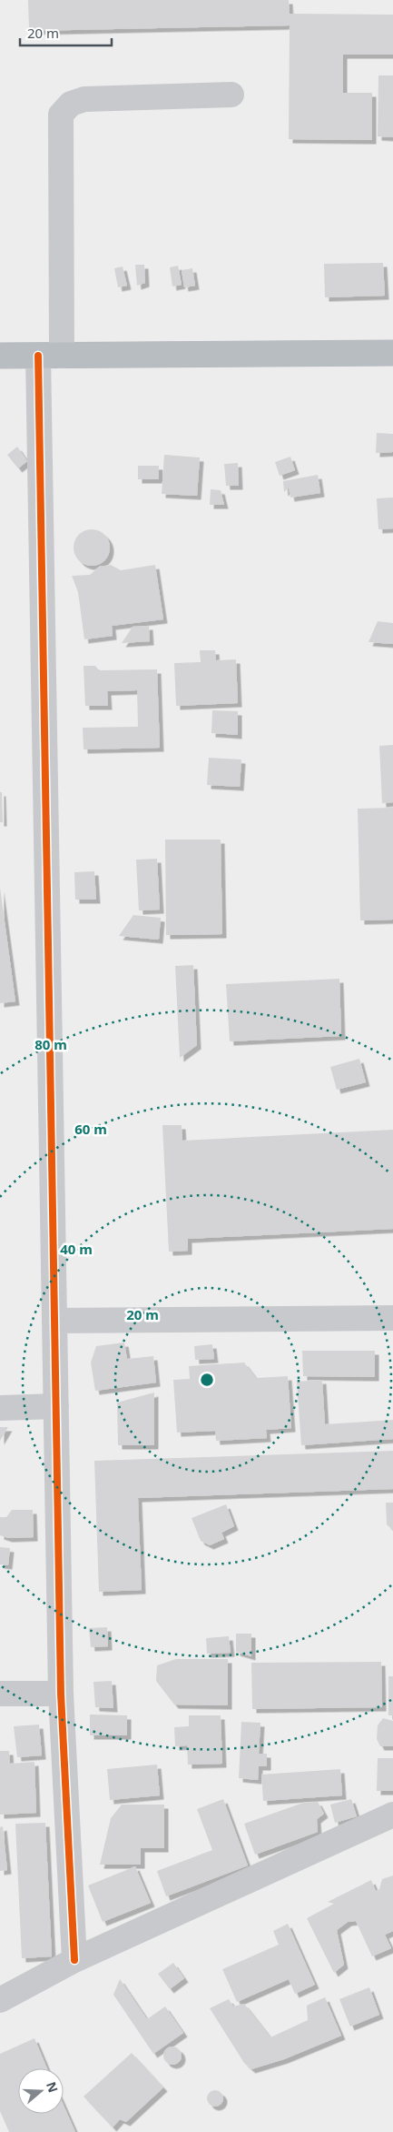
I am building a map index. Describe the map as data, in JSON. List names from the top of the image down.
{
  "scale_bar": "20 m",
  "north": "right",
  "rings": [
    "80 m",
    "60 m",
    "40 m",
    "20 m"
  ]
}
